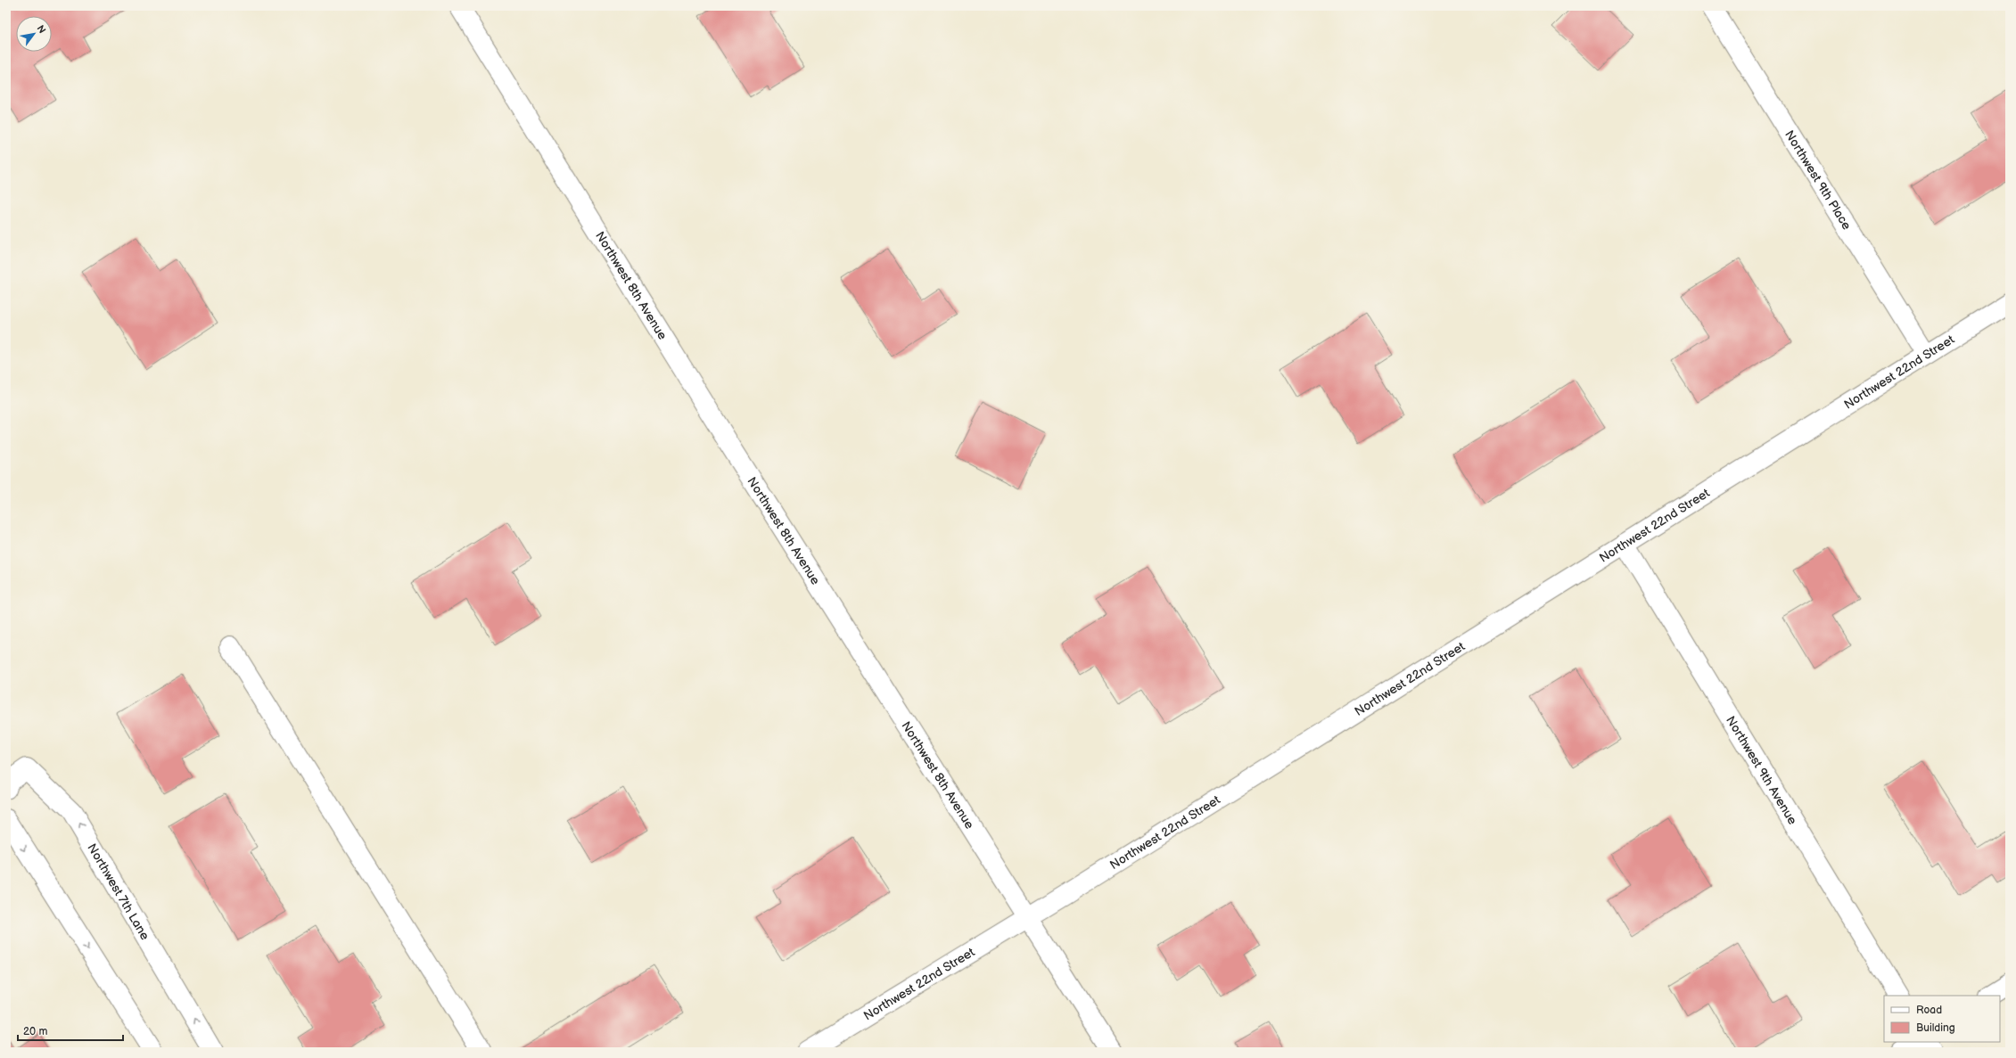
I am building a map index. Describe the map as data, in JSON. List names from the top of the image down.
{
  "streets": {
    "street": [
      "Northwest 9th Place",
      "Northwest 8th Avenue",
      "Northwest 22nd Street",
      "Northwest 9th Avenue",
      "Northwest 7th Lane"
    ]
  },
  "crossings": [
    ["Northwest 9th Place", "Northwest 22nd Street"],
    ["Northwest 8th Avenue", "Northwest 22nd Street"],
    ["Northwest 22nd Street", "Northwest 9th Avenue"]
  ],
  "legend": ["Road", "Building"],
  "scale_bar": "20 m",
  "north": "top right"
}
